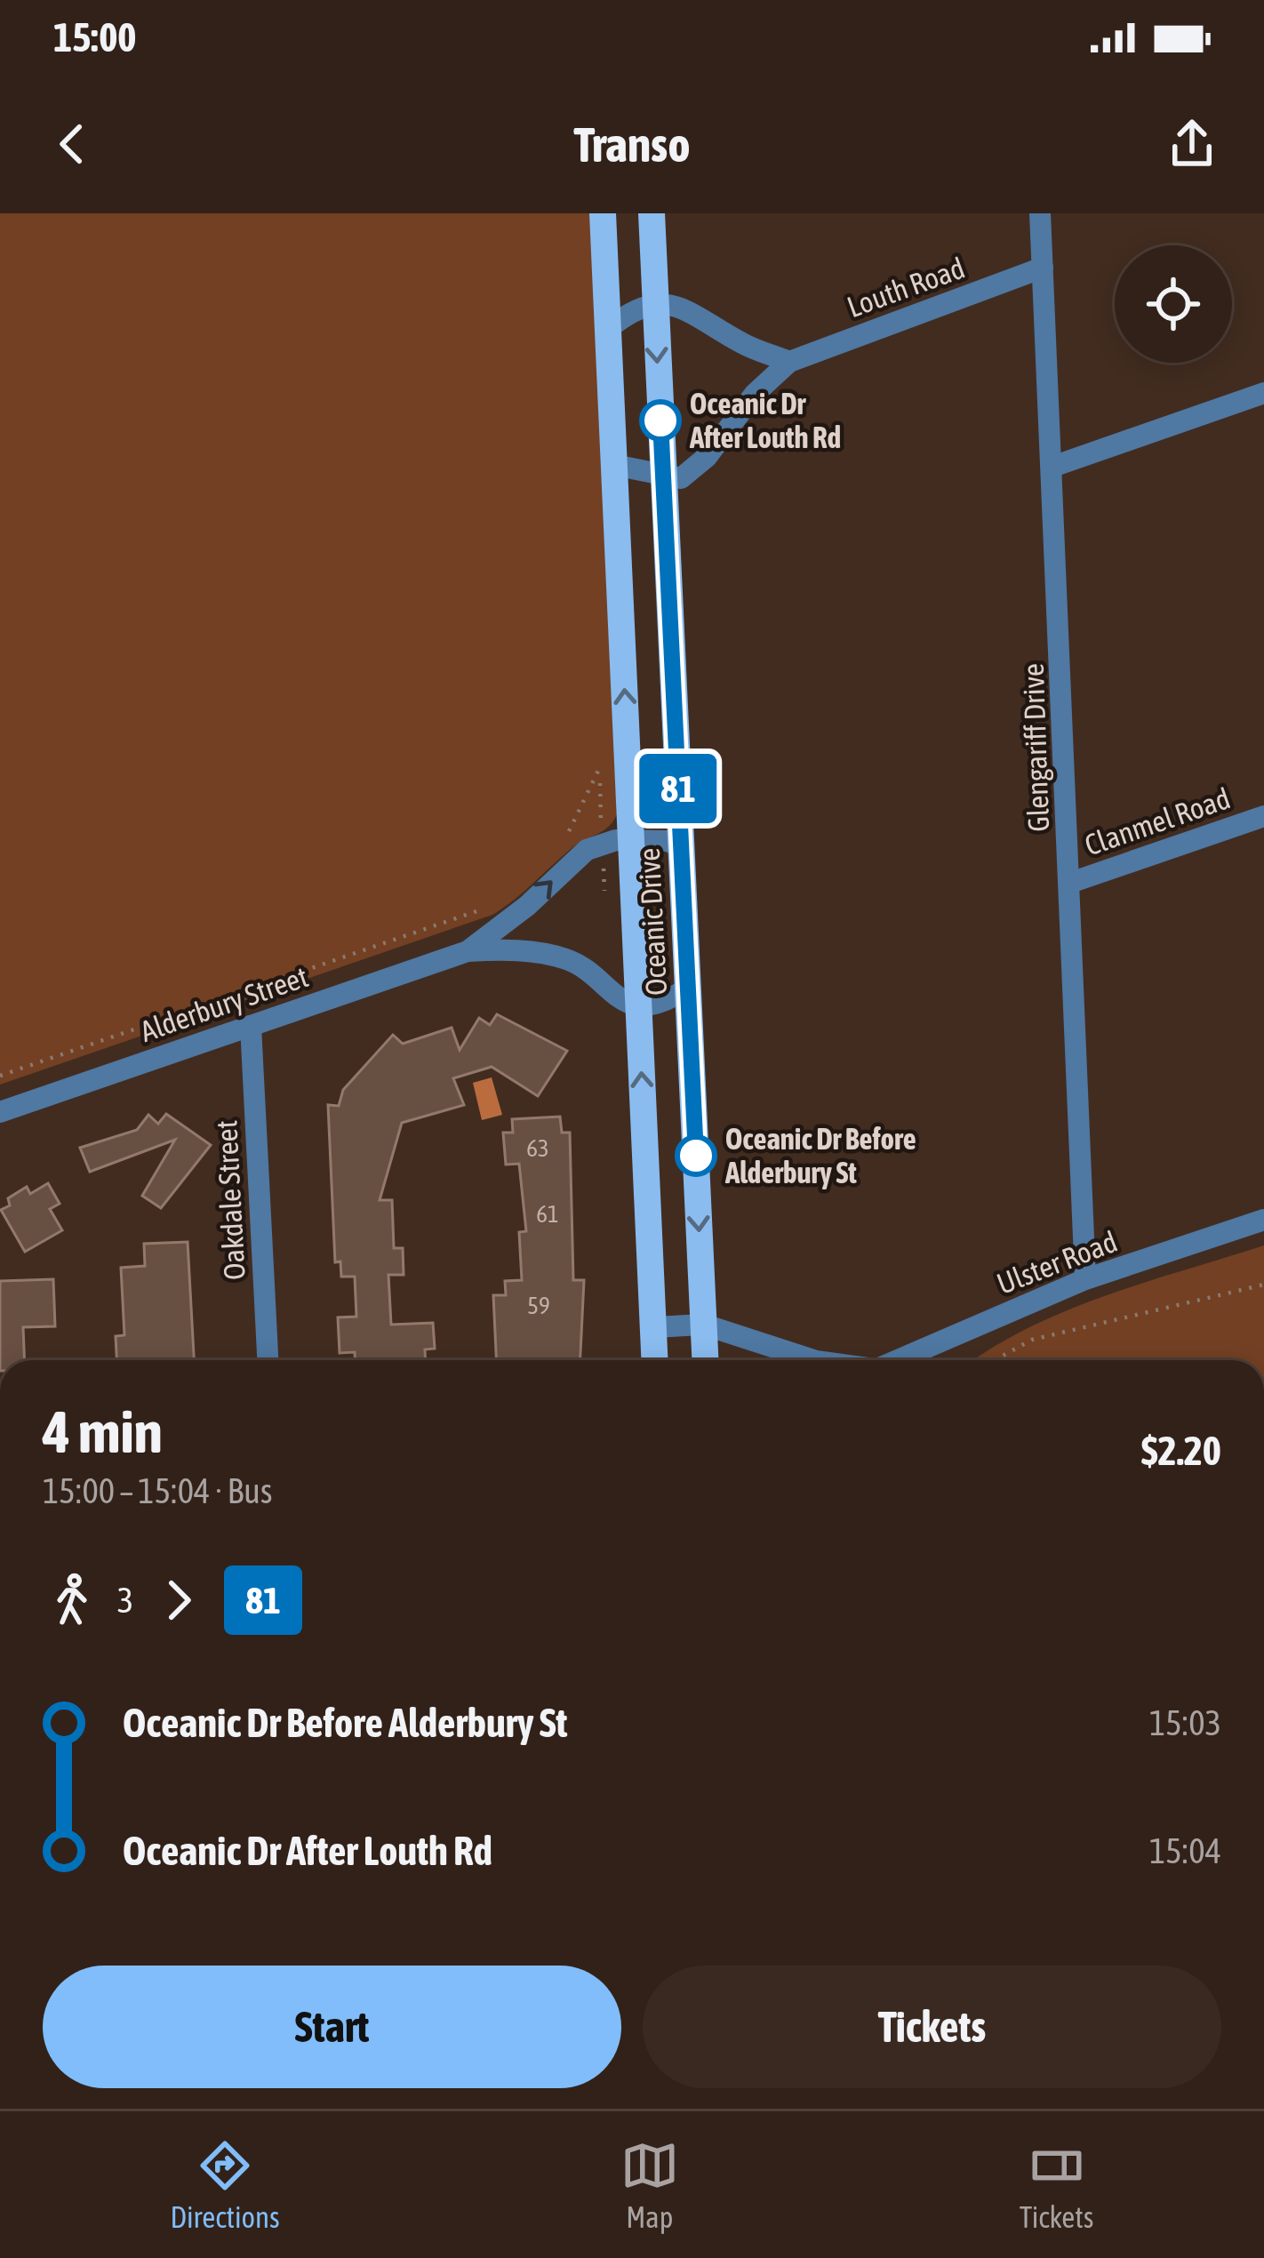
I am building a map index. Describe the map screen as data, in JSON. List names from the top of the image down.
{
  "streets": {
    "main road": ["Oceanic Drive"],
    "street": [
      "Louth Road",
      "Glengariff Drive",
      "Clanmel Road",
      "Alderbury Street",
      "Oakdale Street",
      "Ulster Road"
    ]
  },
  "crossings": [
    ["Louth Road", "Glengariff Drive"],
    ["Louth Road", "Oceanic Drive"],
    ["Glengariff Drive", "Clanmel Road"],
    ["Glengariff Drive", "Ulster Road"],
    ["Oceanic Drive", "Alderbury Street"],
    ["Oceanic Drive", "Ulster Road"],
    ["Alderbury Street", "Oakdale Street"]
  ],
  "places": ["Oceanic Dr After Louth Rd", "Oceanic Dr Before Alderbury St"],
  "lines": ["bus line 81"],
  "house_numbers": ["63", "61", "59"],
  "page": {
    "status": "15:00",
    "header": "Transo",
    "on_map": "81",
    "heading": ["4 min", "15:00 – 15:04 · Bus", "$2.20"],
    "legs": ["3", "81"],
    "list": [
      {
        "name": "Oceanic Dr Before Alderbury St",
        "value": "15:03"
      },
      {
        "name": "Oceanic Dr After Louth Rd",
        "value": "15:04"
      }
    ],
    "buttons": ["Start", "Tickets"],
    "tabs": ["Directions", "Map", "Tickets"]
  }
}
